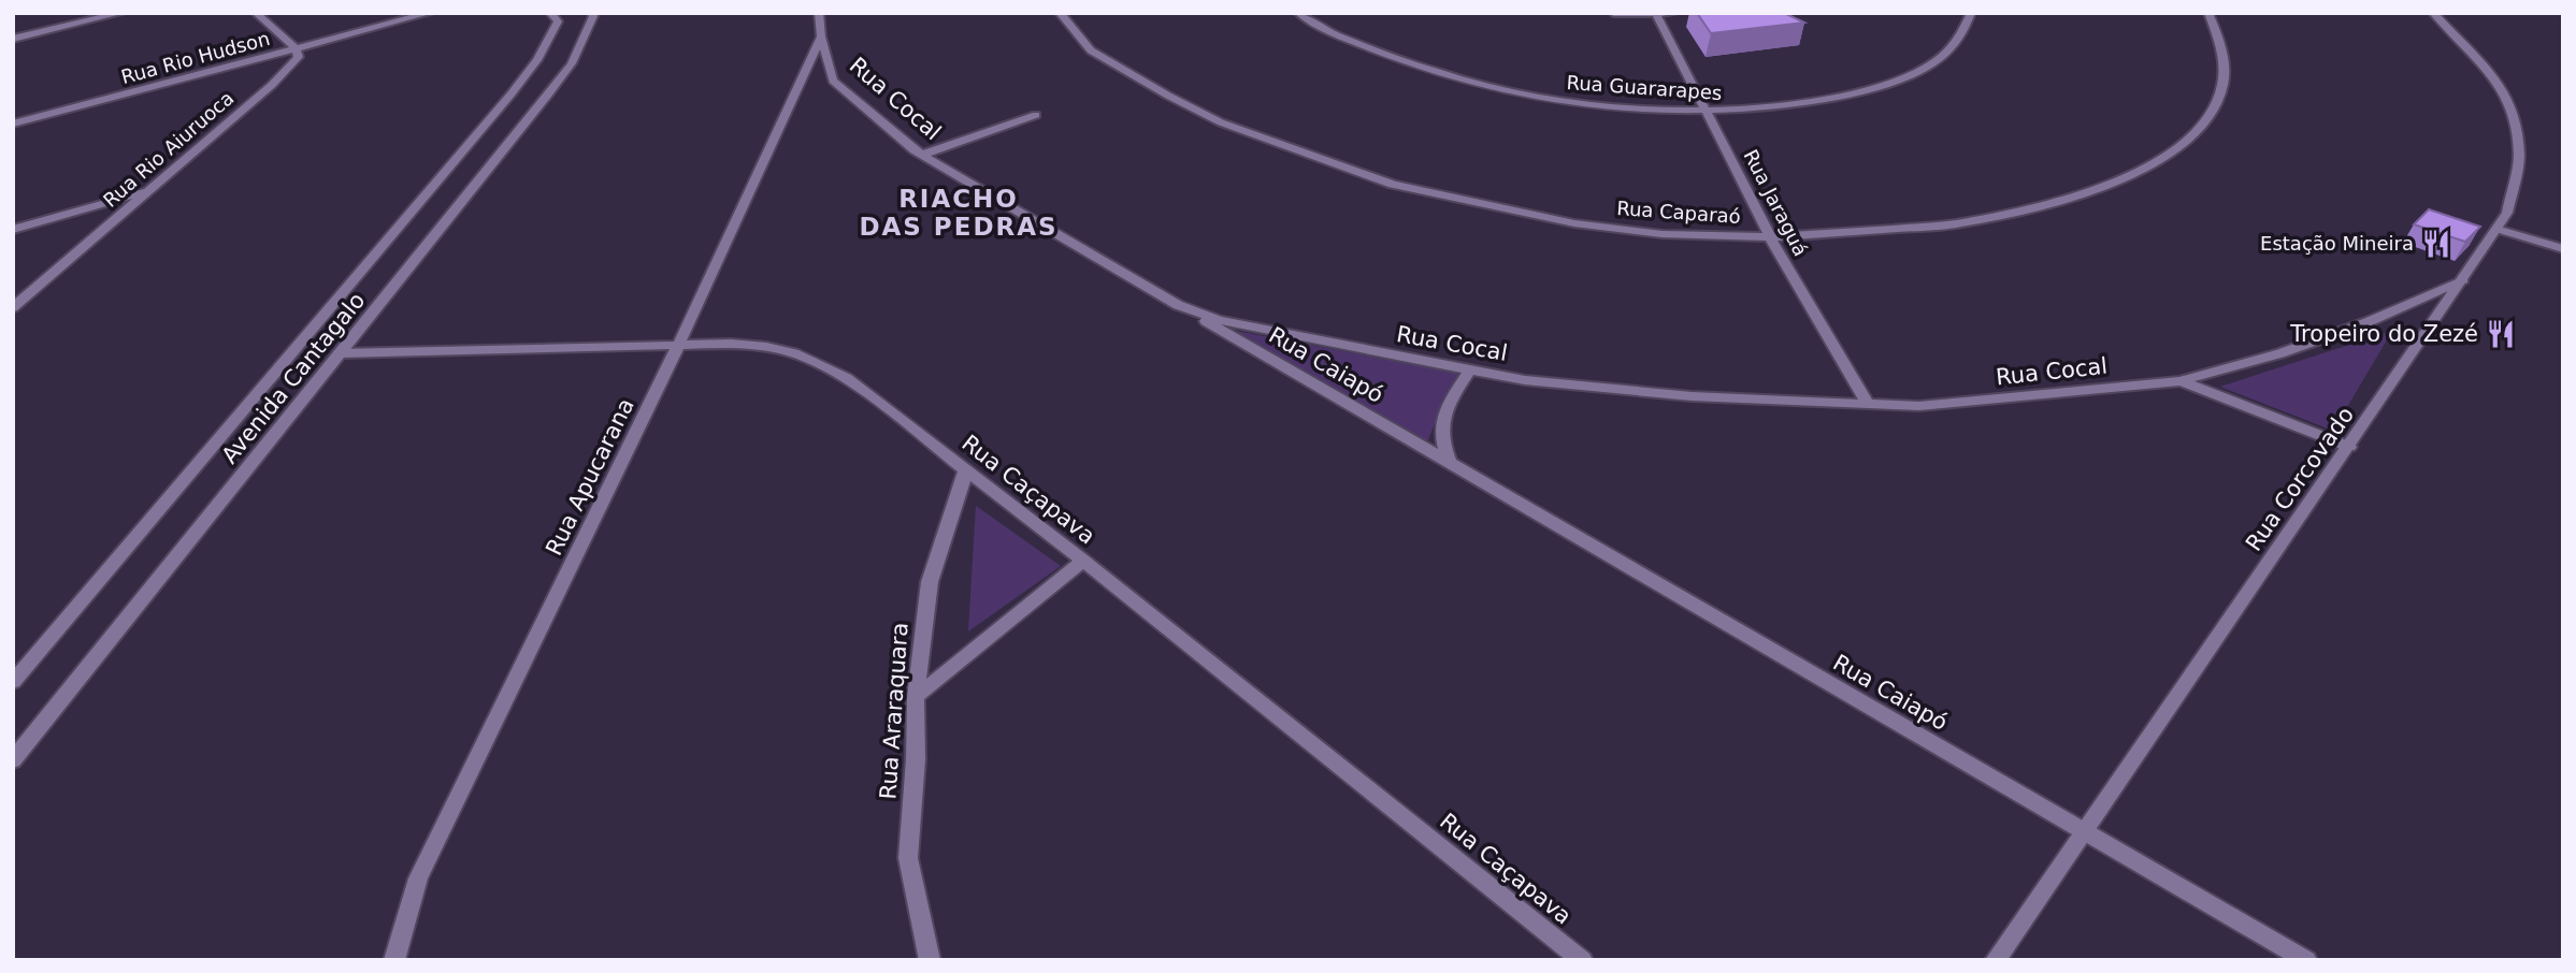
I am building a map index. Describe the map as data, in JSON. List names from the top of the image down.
{
  "streets": {
    "street": [
      "Rua Rio Hudson",
      "Rua Guararapes",
      "Rua Cocal",
      "Rua Rio Aiuruoca",
      "Rua Jaraguá",
      "Rua Caparaó",
      "Rua Caiapó",
      "Avenida Cantagalo",
      "Rua Apucarana",
      "Rua Corcovado",
      "Rua Caçapava",
      "Rua Araraquara"
    ]
  },
  "crossings": [
    ["Rua Rio Hudson", "Rua Rio Aiuruoca"],
    ["Rua Guararapes", "Rua Jaraguá"],
    ["Rua Cocal", "Rua Jaraguá"],
    ["Rua Cocal", "Rua Caiapó"],
    ["Rua Cocal", "Rua Apucarana"],
    ["Rua Cocal", "Rua Corcovado"],
    ["Rua Jaraguá", "Rua Caparaó"],
    ["Rua Caiapó", "Rua Corcovado"],
    ["Avenida Cantagalo", "Rua Caçapava"],
    ["Rua Apucarana", "Rua Caçapava"],
    ["Rua Caçapava", "Rua Araraquara"]
  ],
  "districts": ["RIACHO DAS PEDRAS"],
  "places": {
    "restaurant": ["Estação Mineira", "Tropeiro do Zezé"]
  }
}
